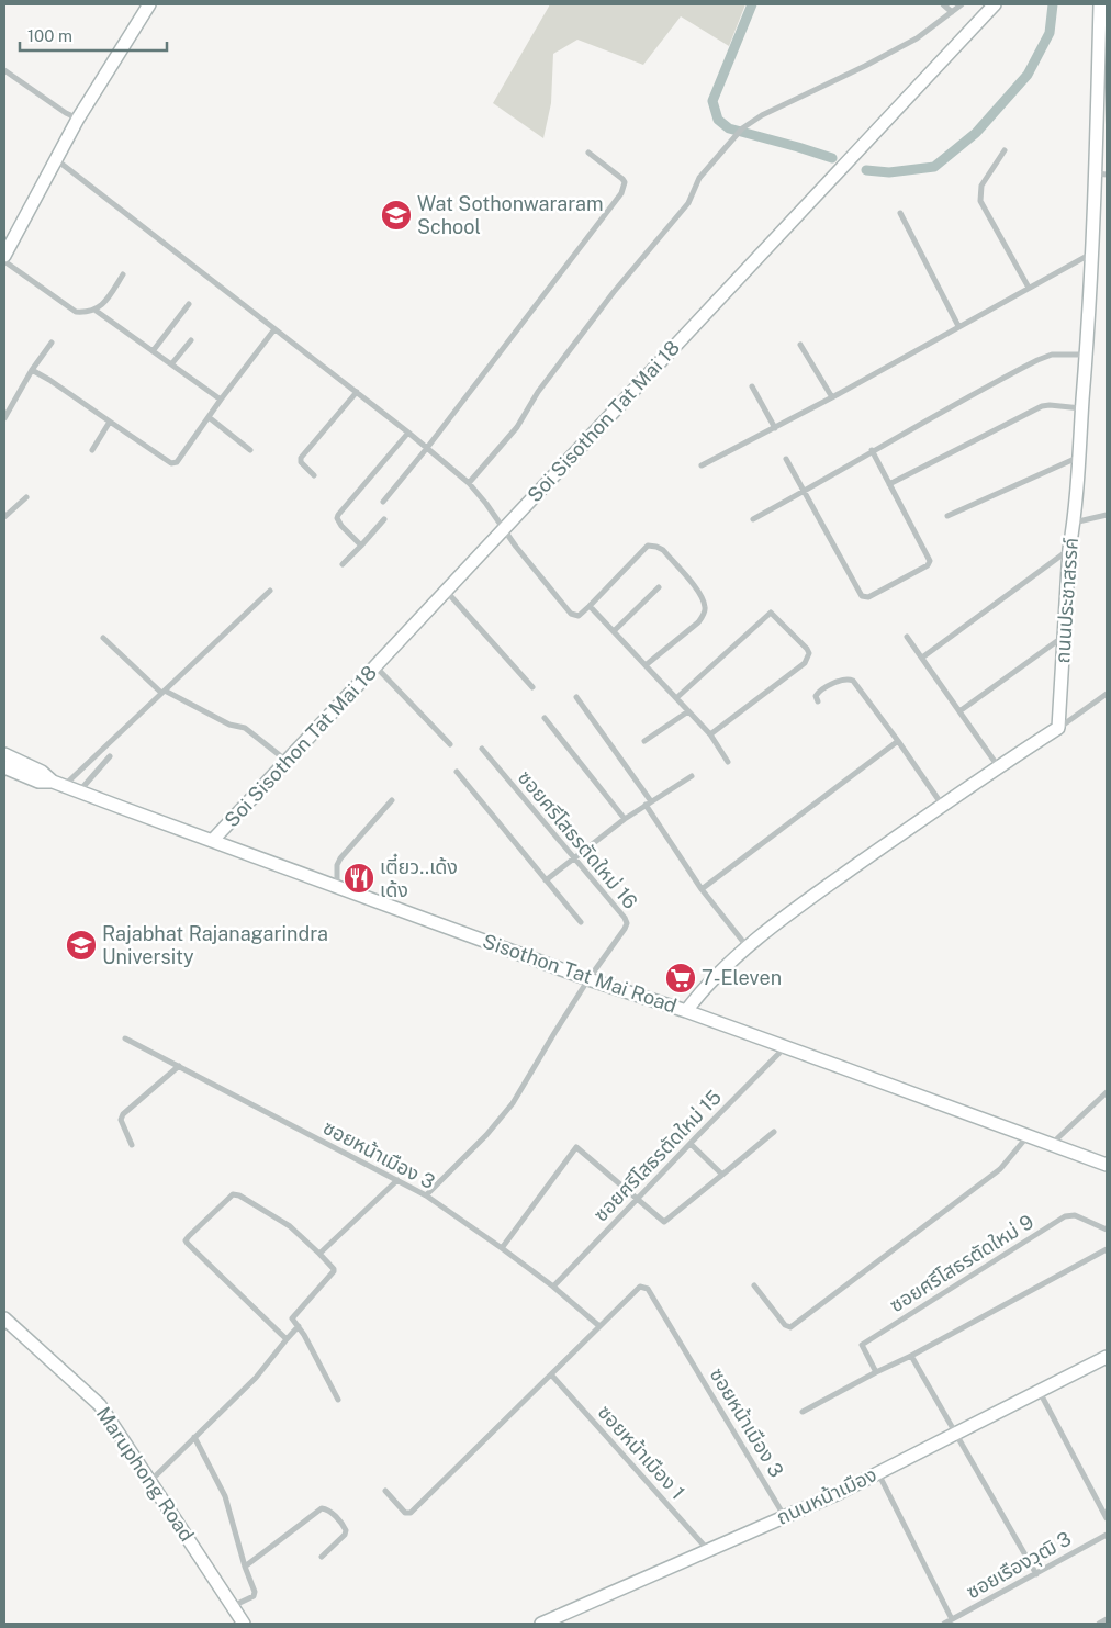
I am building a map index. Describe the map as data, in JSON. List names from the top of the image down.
{
  "streets": {
    "street": [
      "Soi Sisothon Tat Mai 18",
      "ถนนประชาสรรค์",
      "ซอยศรีโสธรตัดใหม่ 16",
      "Sisothon Tat Mai Road",
      "ซอยหน้าเมือง 3",
      "ซอยศรีโสธรตัดใหม่ 15",
      "ซอยศรีโสธรตัดใหม่ 9",
      "ซอยหน้าเมือง 1",
      "Maruphong Road",
      "ถนนหน้าเมือง",
      "ซอยเรืองวุฒิ 3"
    ]
  },
  "crossings": [
    ["Soi Sisothon Tat Mai 18", "Sisothon Tat Mai Road"],
    ["ซอยศรีโสธรตัดใหม่ 16", "Sisothon Tat Mai Road"],
    ["Sisothon Tat Mai Road", "ซอยศรีโสธรตัดใหม่ 15"],
    ["ซอยหน้าเมือง 3", "ซอยศรีโสธรตัดใหม่ 15"],
    ["ซอยหน้าเมือง 3", "ซอยหน้าเมือง 1"],
    ["ซอยหน้าเมือง 3", "ถนนหน้าเมือง"],
    ["ซอยหน้าเมือง 1", "ถนนหน้าเมือง"]
  ],
  "places": {
    "school or university": ["Wat Sothonwararam School", "Rajabhat Rajanagarindra University"],
    "restaurant": ["เตี๋ยว..เด้ง เด้ง"],
    "supermarket": ["7-Eleven"]
  },
  "scale_bar": "100 m"
}
